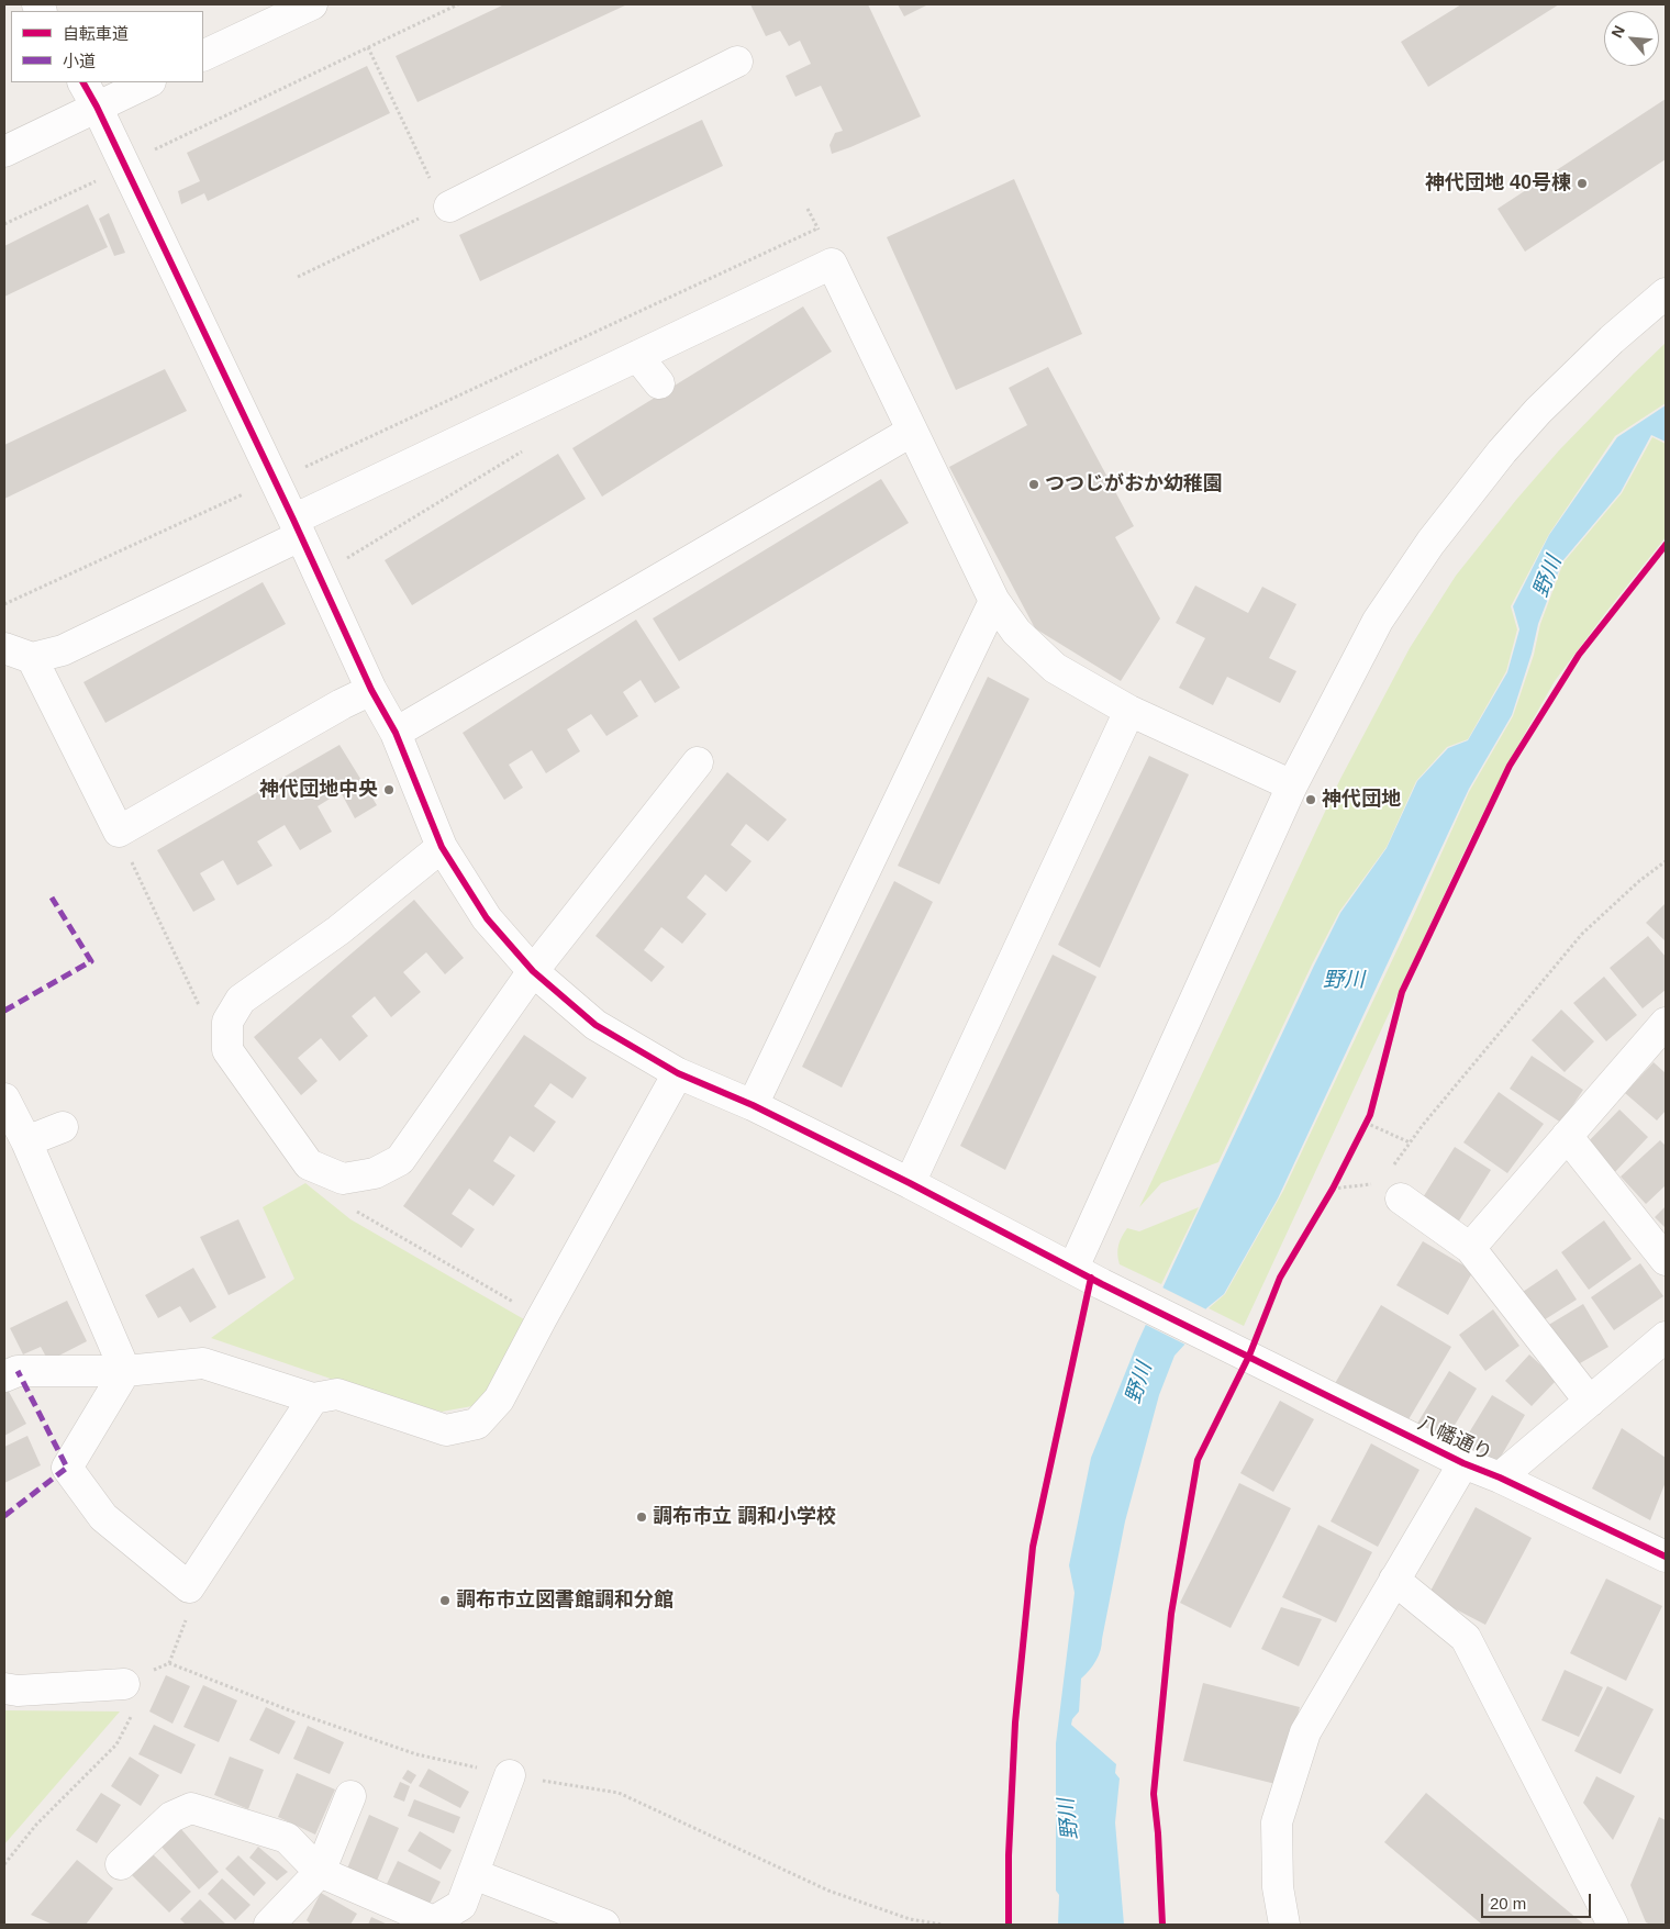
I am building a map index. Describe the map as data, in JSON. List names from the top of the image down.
{
  "streets": {
    "street": ["八幡通り"]
  },
  "water": ["野川"],
  "places": [
    "神代団地 40号棟",
    "つつじがおか幼稚園",
    "神代団地中央",
    "神代団地",
    "調布市立 調和小学校",
    "調布市立図書館調和分館"
  ],
  "legend": ["自転車道", "小道"],
  "scale_bar": "20 m",
  "north": "top left"
}
